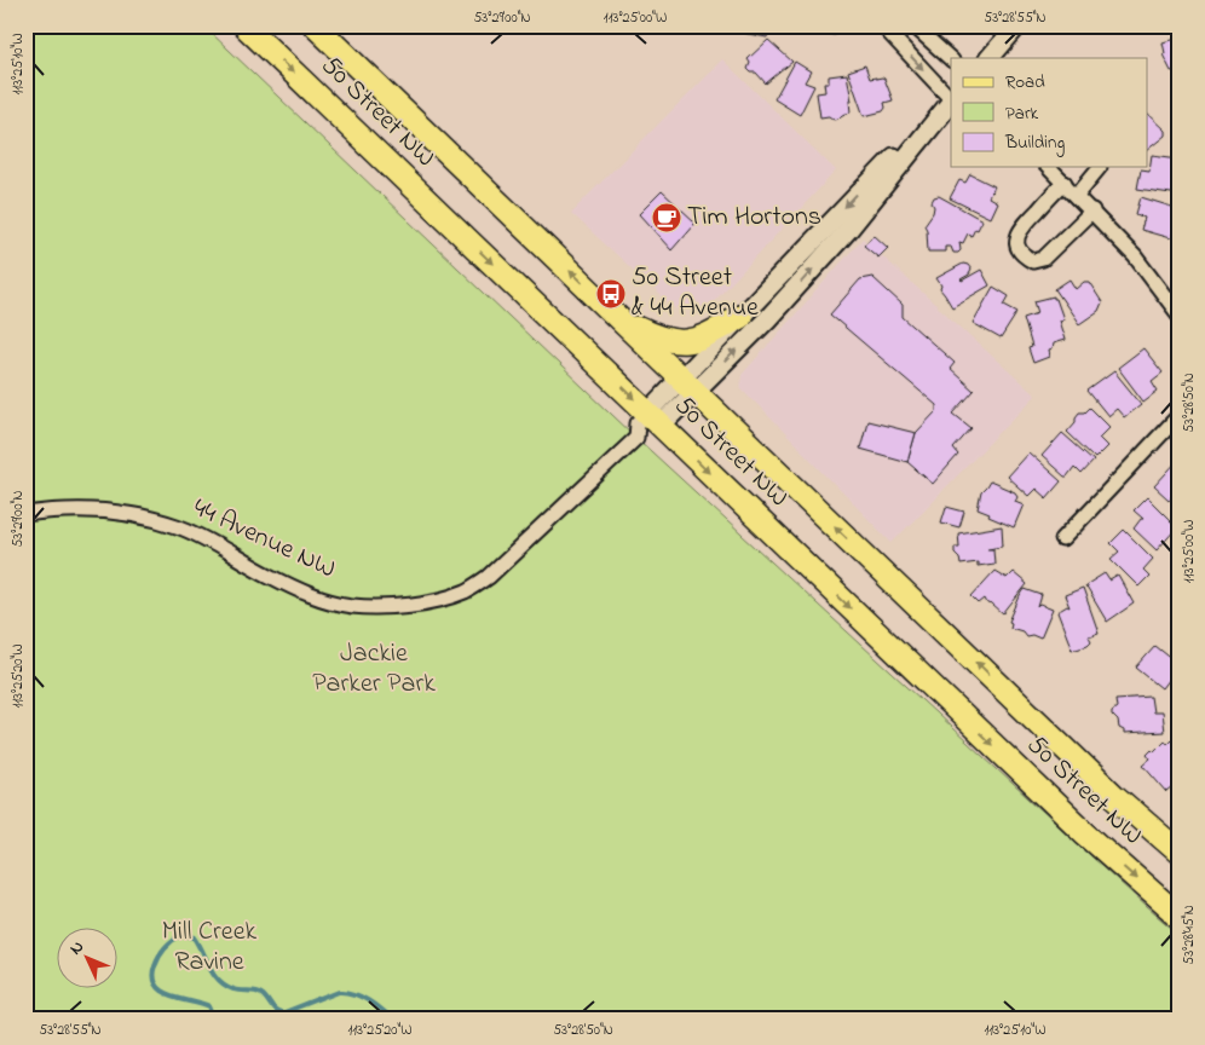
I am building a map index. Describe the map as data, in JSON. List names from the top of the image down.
{
  "streets": {
    "main road": ["50 Street NW"],
    "street": ["44 Avenue NW"]
  },
  "crossings": [
    ["50 Street NW", "44 Avenue NW"]
  ],
  "parks": ["Jackie Parker Park", "Mill Creek Ravine"],
  "places": {
    "cafe": ["Tim Hortons"],
    "bus stop": ["50 Street & 44 Avenue"]
  },
  "legend": ["Road", "Park", "Building"],
  "north": "top left",
  "coordinates": [
    "53°29'00\"N",
    "113°25'00\"W",
    "53°28'55\"N",
    "113°25'10\"W",
    "53°28'50\"N",
    "113°25'20\"W",
    "53°28'45\"N"
  ]
}
